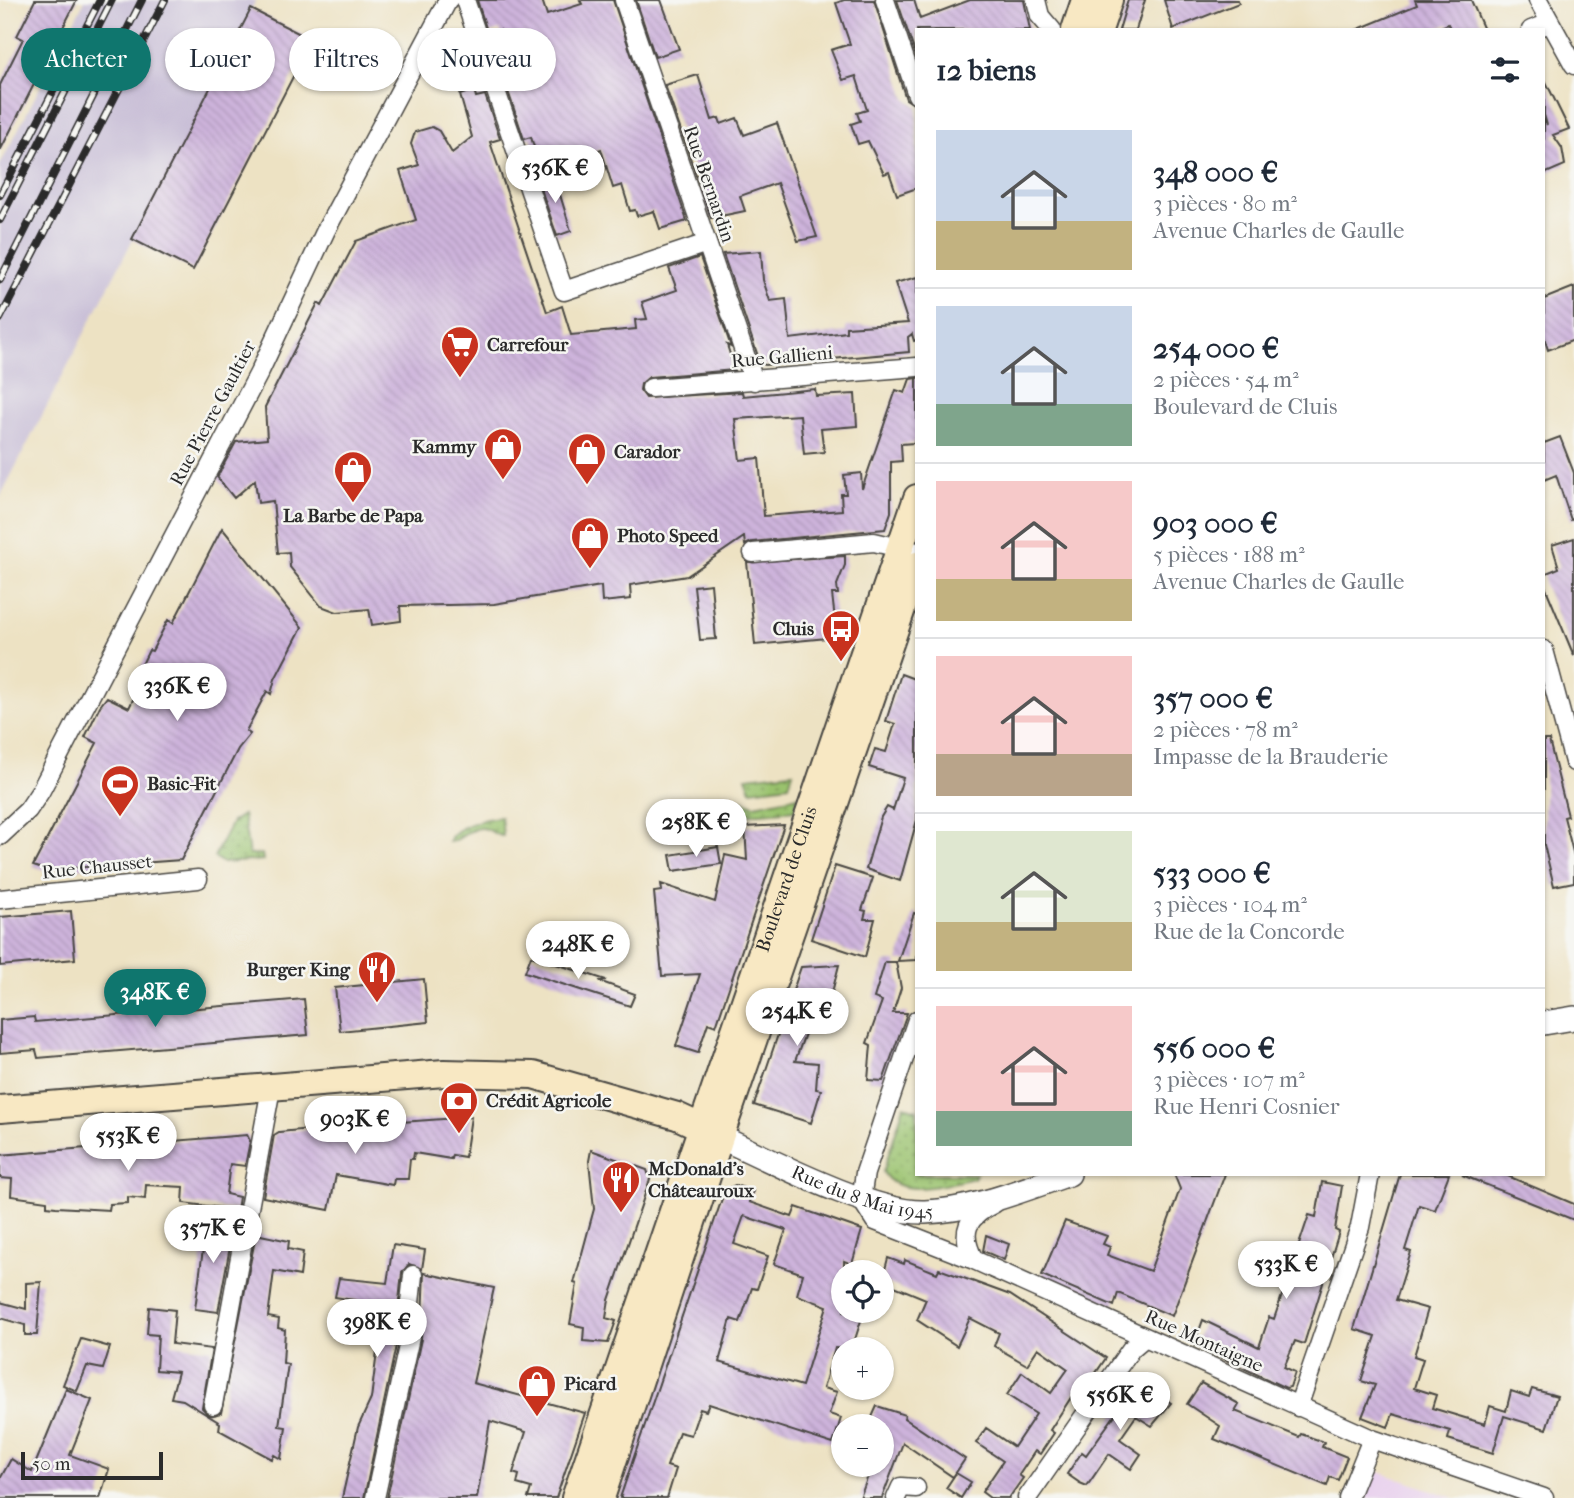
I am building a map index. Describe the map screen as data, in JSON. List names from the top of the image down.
{
  "streets": {
    "main road": ["Boulevard de Cluis"],
    "street": [
      "Rue Bernardin",
      "Rue Gallieni",
      "Rue Pierre Gaultier",
      "Rue Chausset",
      "Rue du 8 Mai 1945",
      "Rue Montaigne"
    ]
  },
  "crossings": [
    ["Rue Bernardin", "Rue Gallieni"],
    ["Boulevard de Cluis", "Rue du 8 Mai 1945"],
    ["Rue du 8 Mai 1945", "Rue Montaigne"]
  ],
  "places": {
    "supermarket": ["Carrefour"],
    "shop": [
      "Kammy",
      "Carador",
      "La Barbe de Papa",
      "Photo Speed",
      "Picard"
    ],
    "bus stop": ["Cluis"],
    "sports": ["Basic-Fit"],
    "restaurant": ["Burger King", "McDonald's Châteauroux"],
    "bank": ["Crédit Agricole"]
  },
  "scale_bar": "50 m",
  "page": {
    "chip": [
      "Acheter",
      "Louer",
      "Filtres",
      "Nouveau"
    ],
    "heading": "12 biens",
    "list": [
      {
        "name": "348 000 €",
        "note": "3 pièces · 80 m² · Avenue Charles de Gaulle"
      },
      {
        "name": "254 000 €",
        "note": "2 pièces · 54 m² · Boulevard de Cluis"
      },
      {
        "name": "903 000 €",
        "note": "5 pièces · 188 m² · Avenue Charles de Gaulle"
      },
      {
        "name": "357 000 €",
        "note": "2 pièces · 78 m² · Impasse de la Brauderie"
      },
      {
        "name": "533 000 €",
        "note": "3 pièces · 104 m² · Rue de la Concorde"
      },
      {
        "name": "556 000 €",
        "note": "3 pièces · 107 m² · Rue Henri Cosnier"
      }
    ],
    "price": [
      "536K €",
      "336K €",
      "258K €",
      "248K €",
      "348K €",
      "254K €",
      "903K €",
      "553K €",
      "357K €",
      "533K €",
      "398K €",
      "556K €"
    ],
    "map_buttons": ["+", "−"],
    "scale": "50 m"
  }
}
